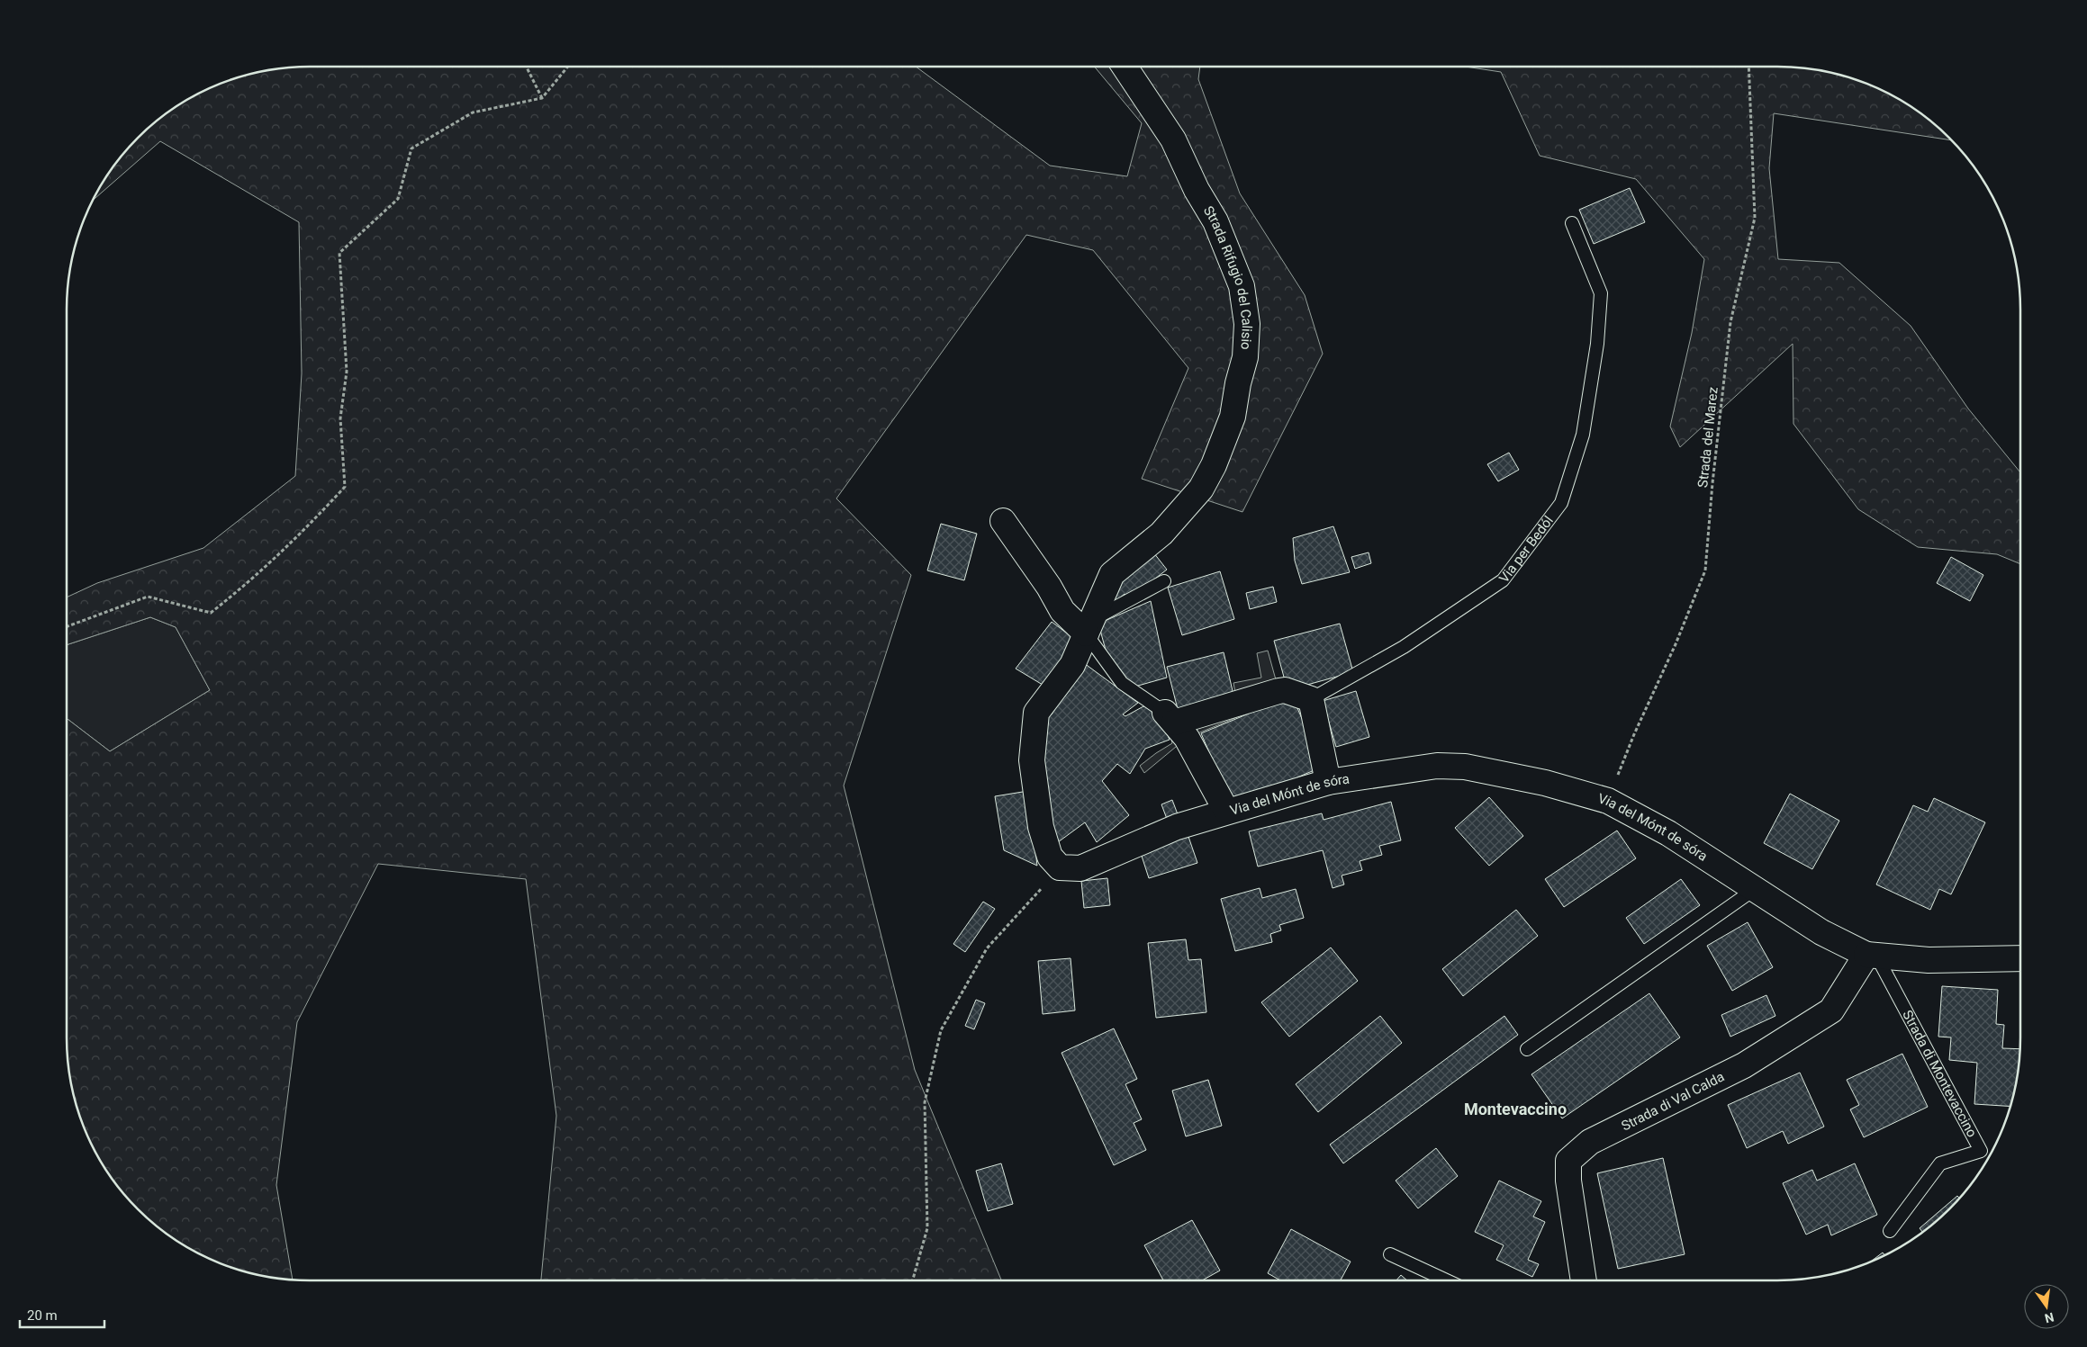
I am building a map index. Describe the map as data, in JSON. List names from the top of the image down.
{
  "streets": {
    "street": ["Strada Rifugio del Calisio", "Via del Mónt de sóra", "Strada di Val Calda"],
    "lane": ["Via per Bedól", "Strada di Montevaccino"],
    "path": ["Strada del Marez"]
  },
  "crossings": [
    ["Strada del Marez", "Via del Mónt de sóra"],
    ["Via del Mónt de sóra", "Strada di Montevaccino"],
    ["Via del Mónt de sóra", "Strada di Val Calda"],
    ["Strada di Montevaccino", "Strada di Val Calda"]
  ],
  "districts": ["Montevaccino"],
  "scale_bar": "20 m",
  "north": "bottom"
}
